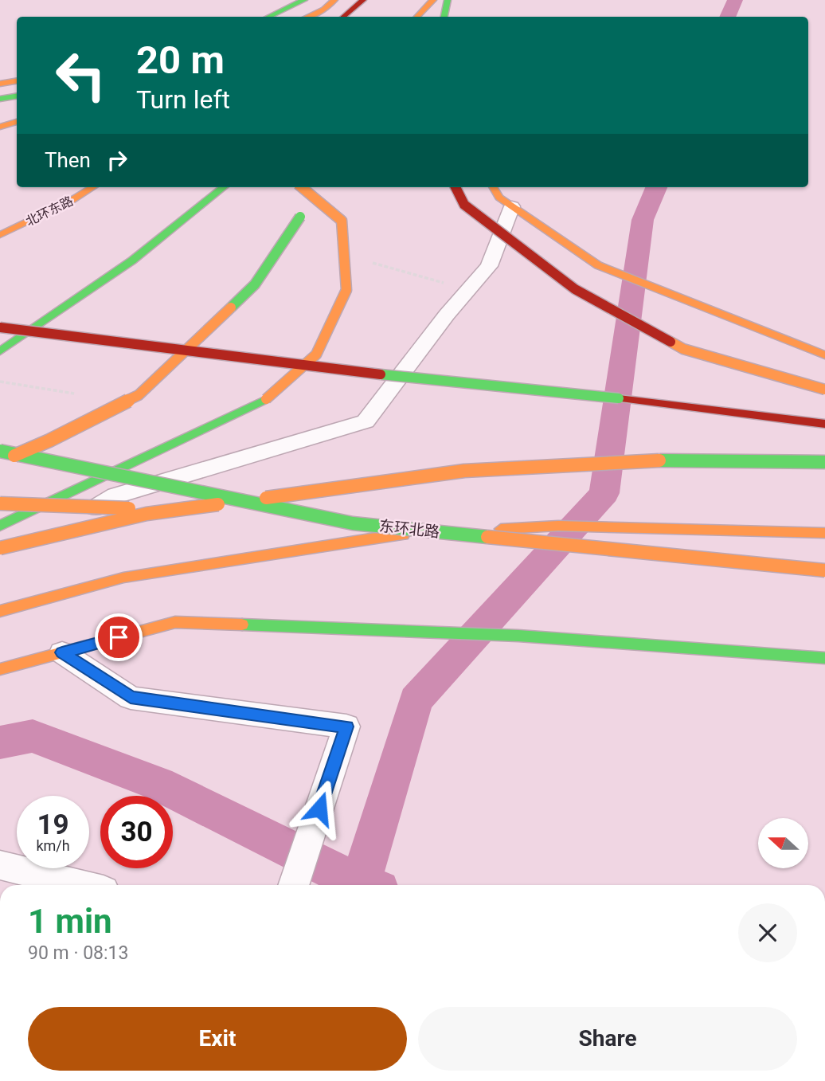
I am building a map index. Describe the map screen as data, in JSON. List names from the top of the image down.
{
  "streets": {
    "main road": ["北环东路", "东环北路"]
  },
  "north": "left",
  "page": {
    "turn": ["20 m", "Turn left"],
    "then": "Then",
    "speed": "19 km/h",
    "limit": "30",
    "heading": ["1 min", "90 m · 08:13"],
    "buttons": ["Exit", "Share"]
  }
}
